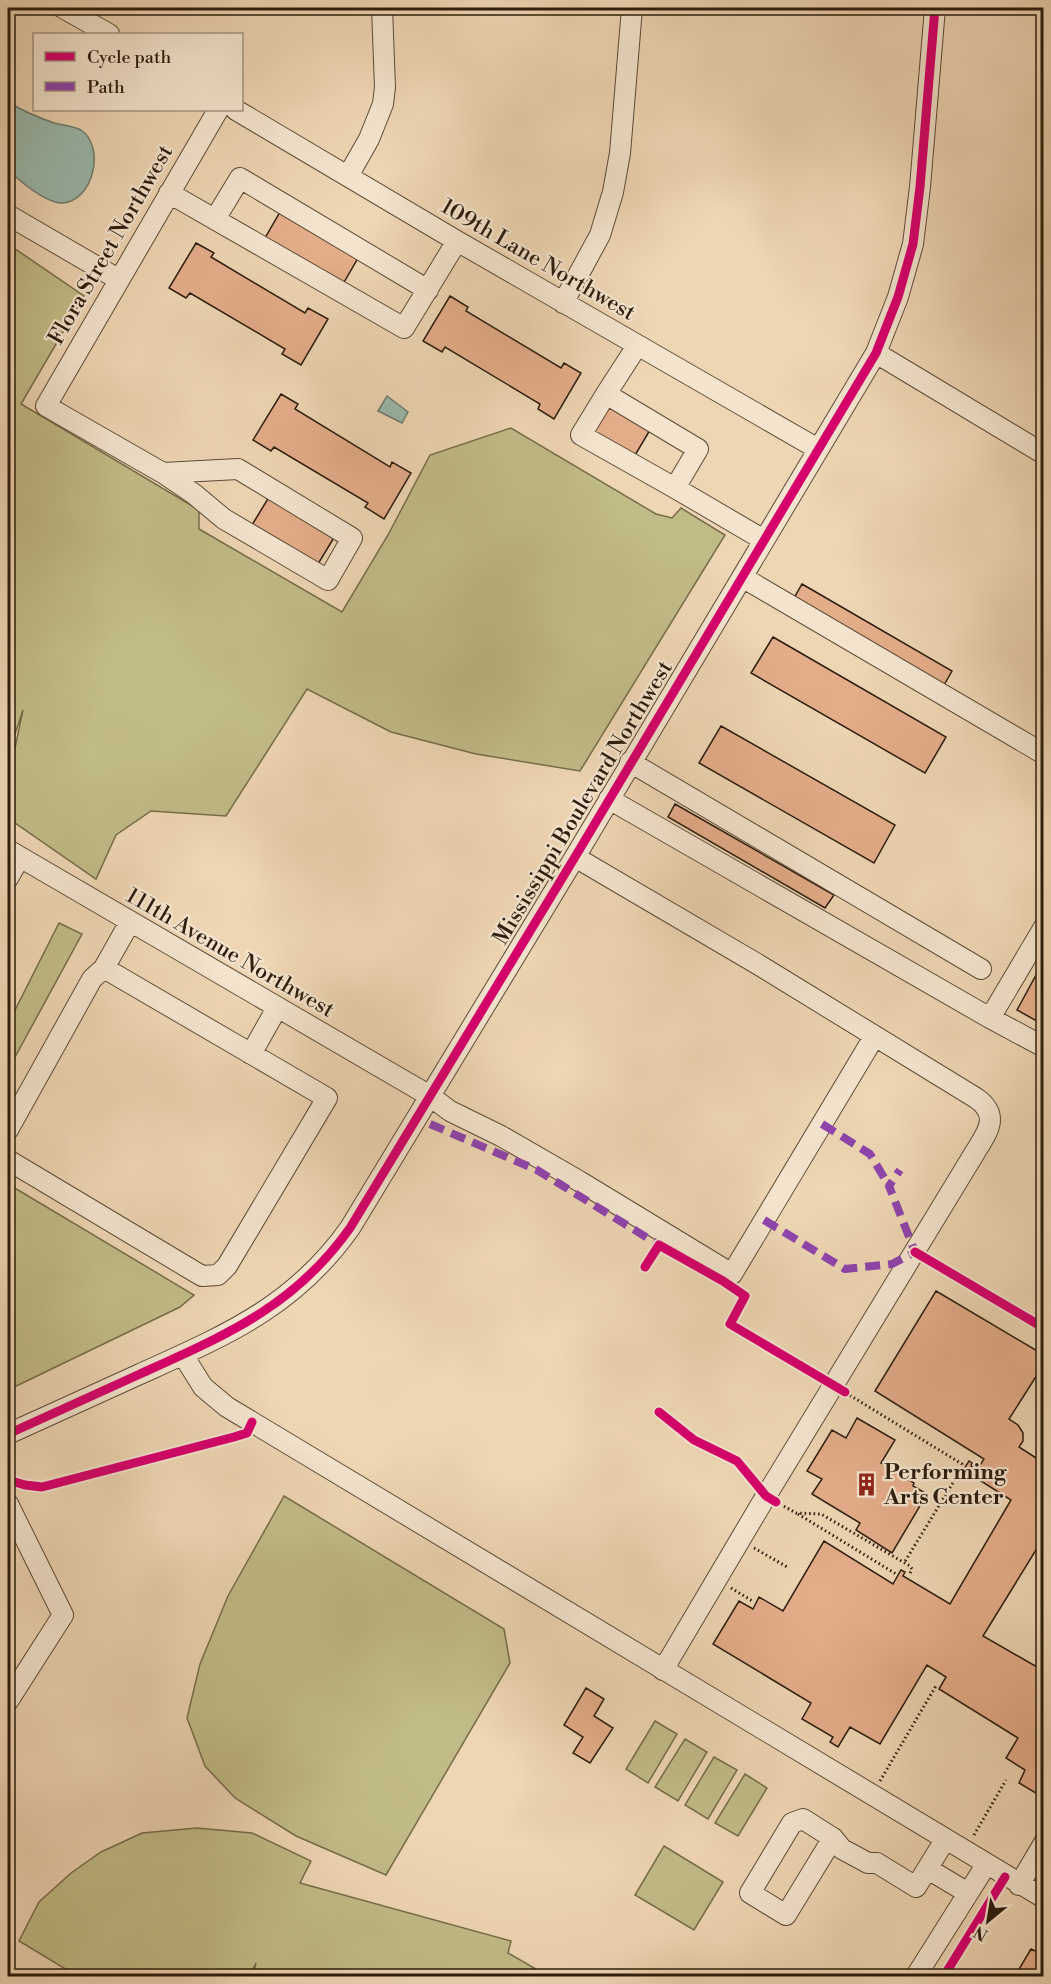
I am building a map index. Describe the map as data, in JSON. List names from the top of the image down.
{
  "streets": {
    "street": [
      "Flora Street Northwest",
      "109th Lane Northwest",
      "Mississippi Boulevard Northwest",
      "111th Avenue Northwest"
    ]
  },
  "crossings": [
    ["109th Lane Northwest", "Mississippi Boulevard Northwest"],
    ["Mississippi Boulevard Northwest", "111th Avenue Northwest"]
  ],
  "places": {
    "building": ["Performing Arts Center"]
  },
  "legend": ["Cycle path", "Path"],
  "north": "bottom left"
}
